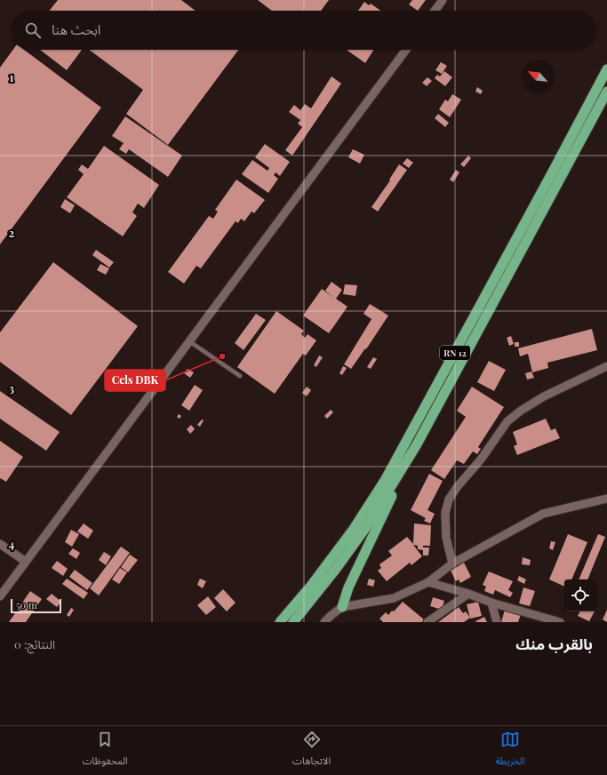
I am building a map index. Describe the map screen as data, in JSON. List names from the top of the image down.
{
  "streets": {
    "highway": ["RN 12"]
  },
  "places": ["Ccls DBK"],
  "scale_bar": "50 m",
  "north": "top left",
  "page": {
    "search": "ابحث هنا",
    "scale": "50 m",
    "heading": ["بالقرب منك", "النتائج: 0"],
    "nav": ["الخريطة", "الاتجاهات", "المحفوظات"]
  },
  "grid": {
    "rows": [
      "1",
      "2",
      "3",
      "4"
    ]
  }
}
